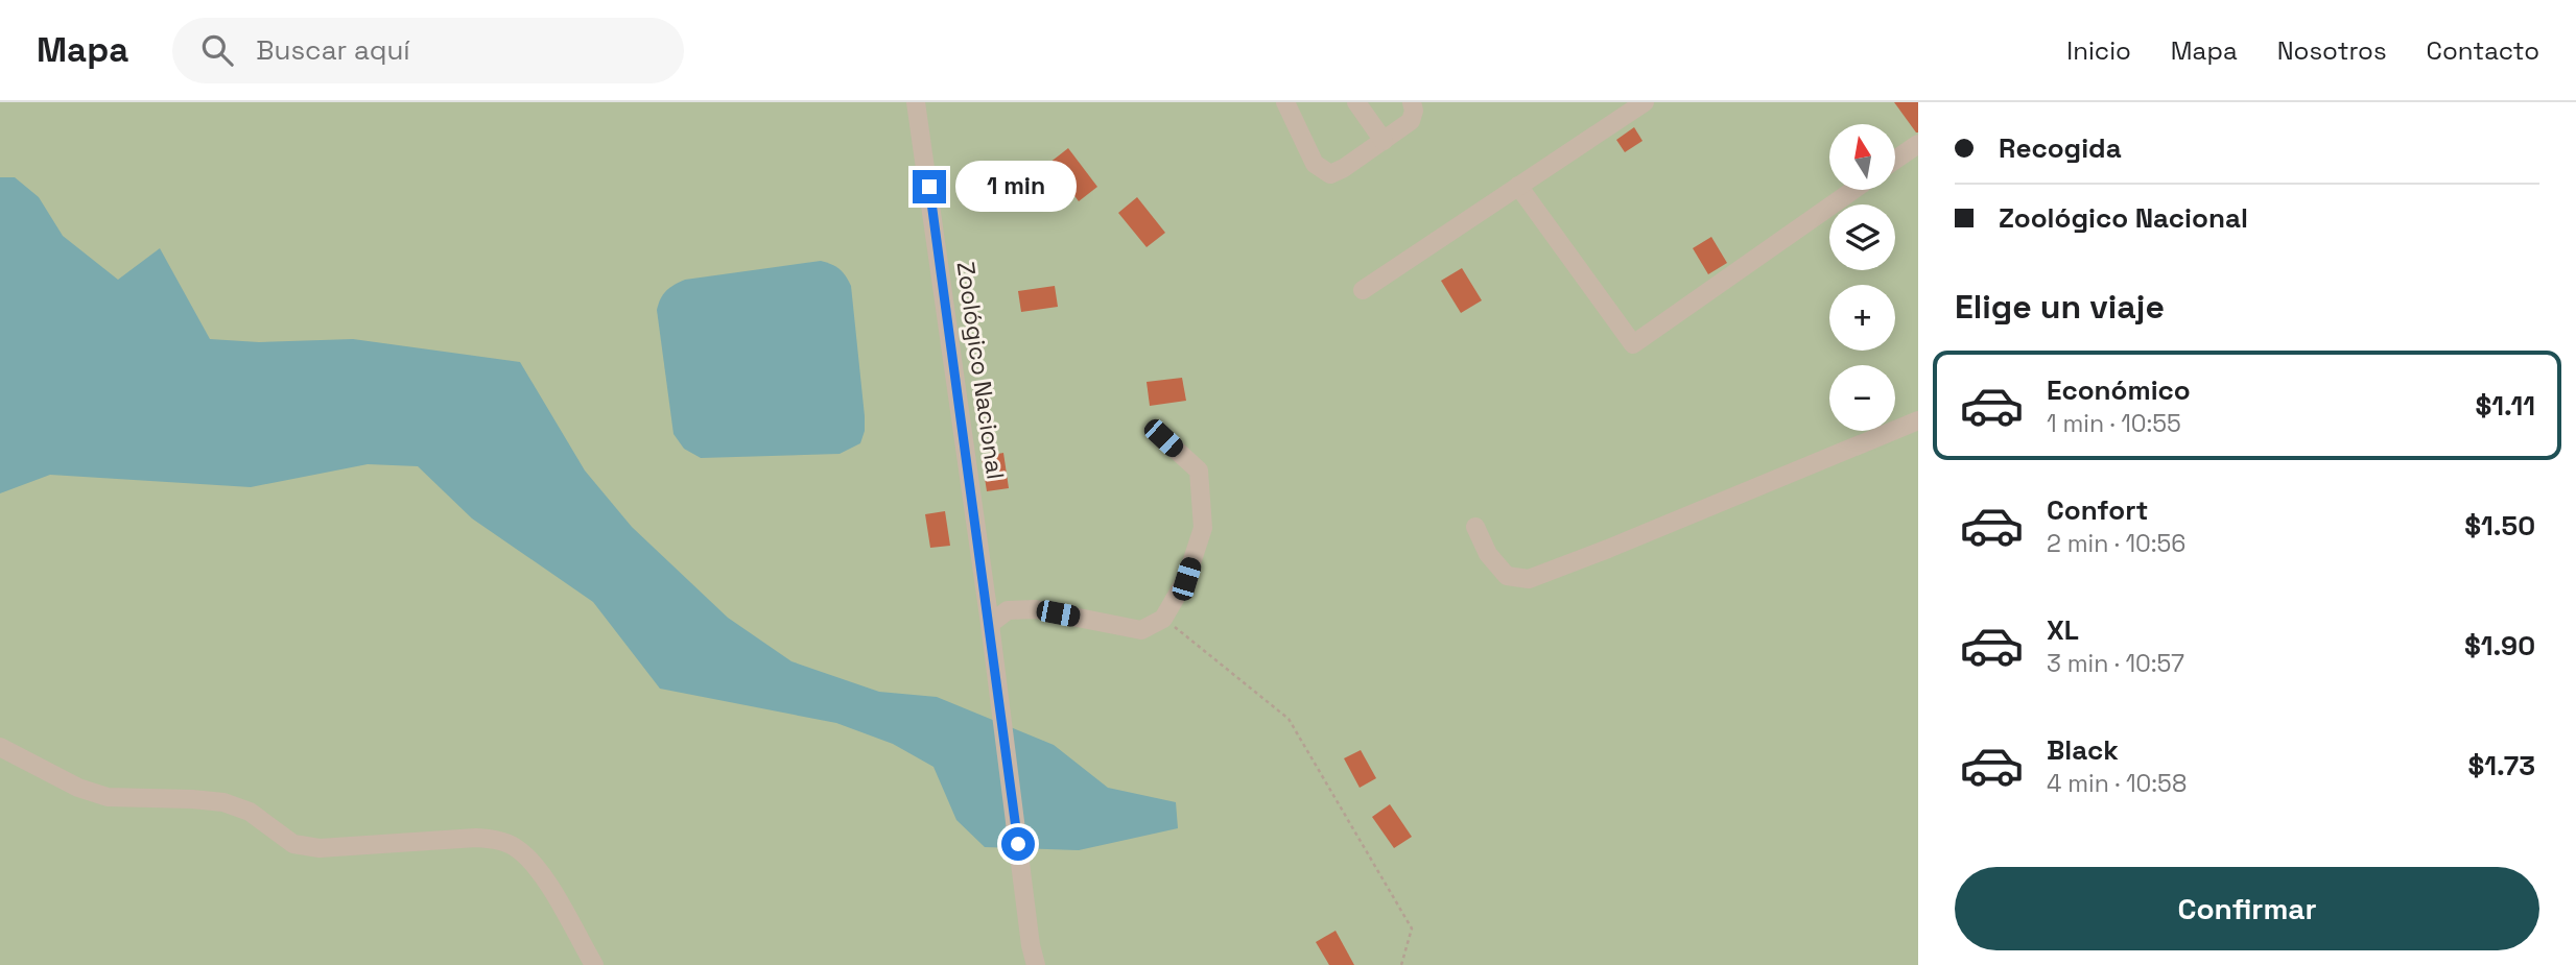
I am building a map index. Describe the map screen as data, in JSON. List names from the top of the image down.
{
  "streets": {
    "street": ["Zoológico Nacional"]
  },
  "north": "top",
  "page": {
    "header": "Mapa",
    "search": "Buscar aquí",
    "nav": [
      "Inicio",
      "Mapa",
      "Nosotros",
      "Contacto"
    ],
    "banner": ["Recogida", "Zoológico Nacional"],
    "map_buttons": ["+", "−"],
    "bubble": "1 min",
    "heading": "Elige un viaje",
    "list": [
      {
        "name": "Económico",
        "note": "1 min · 10:55",
        "value": "$1.11"
      },
      {
        "name": "Confort",
        "note": "2 min · 10:56",
        "value": "$1.50"
      },
      {
        "name": "XL",
        "note": "3 min · 10:57",
        "value": "$1.90"
      },
      {
        "name": "Black",
        "note": "4 min · 10:58",
        "value": "$1.73"
      }
    ],
    "buttons": "Confirmar"
  }
}
